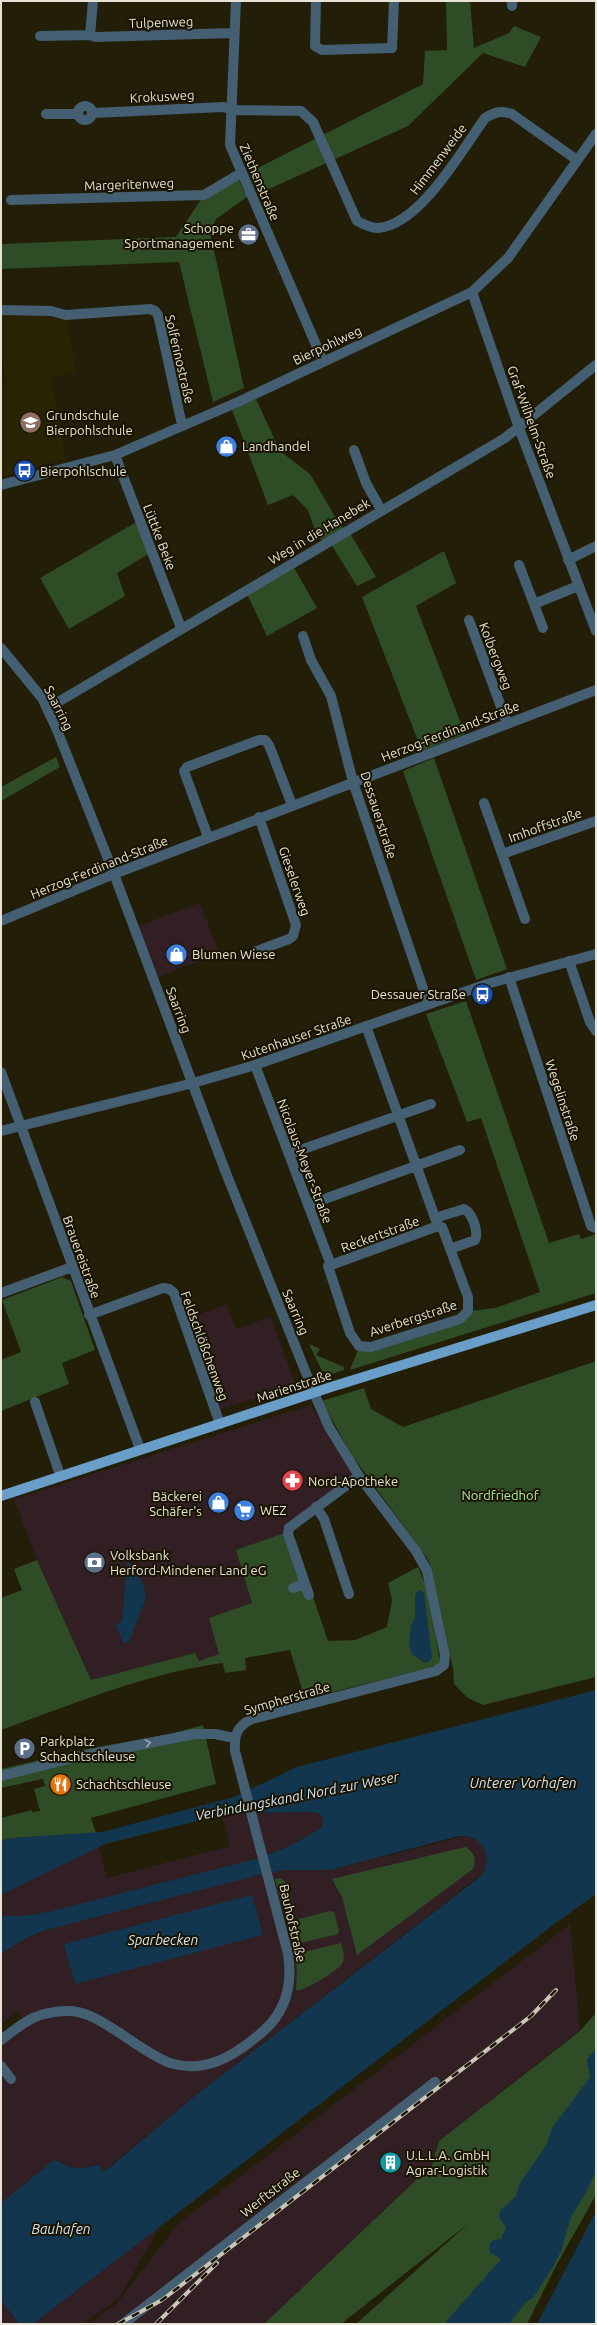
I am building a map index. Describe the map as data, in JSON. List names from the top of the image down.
{
  "streets": {
    "main road": ["Marienstraße"],
    "street": [
      "Tulpenweg",
      "Krokusweg",
      "Himmenweide",
      "Ziethenstraße",
      "Margeritenweg",
      "Bierpohlweg",
      "Solferinostraße",
      "Graf-Wilhelm-Straße",
      "Weg in die Hanebek",
      "Lüttke Beke",
      "Kolbergweg",
      "Saarring",
      "Herzog-Ferdinand-Straße",
      "Dessauerstraße",
      "Imhoffstraße",
      "Gieselerweg",
      "Kutenhauser Straße",
      "Wegelinstraße",
      "Nicolaus-Meyer-Straße",
      "Reckertstraße",
      "Brauereistraße",
      "Averbergstraße",
      "Feldschlößchenweg",
      "Sympherstraße",
      "Bauhofstraße",
      "Werftstraße"
    ]
  },
  "crossings": [
    ["Tulpenweg", "Ziethenstraße"],
    ["Krokusweg", "Himmenweide"],
    ["Krokusweg", "Ziethenstraße"],
    ["Himmenweide", "Ziethenstraße"],
    ["Himmenweide", "Bierpohlweg"],
    ["Ziethenstraße", "Margeritenweg"],
    ["Ziethenstraße", "Bierpohlweg"],
    ["Bierpohlweg", "Solferinostraße"],
    ["Bierpohlweg", "Graf-Wilhelm-Straße"],
    ["Bierpohlweg", "Lüttke Beke"],
    ["Graf-Wilhelm-Straße", "Weg in die Hanebek"],
    ["Weg in die Hanebek", "Lüttke Beke"],
    ["Weg in die Hanebek", "Saarring"],
    ["Kolbergweg", "Herzog-Ferdinand-Straße"],
    ["Saarring", "Herzog-Ferdinand-Straße"],
    ["Saarring", "Kutenhauser Straße"],
    ["Saarring", "Marienstraße"],
    ["Saarring", "Sympherstraße"],
    ["Herzog-Ferdinand-Straße", "Dessauerstraße"],
    ["Herzog-Ferdinand-Straße", "Gieselerweg"],
    ["Dessauerstraße", "Kutenhauser Straße"],
    ["Kutenhauser Straße", "Wegelinstraße"],
    ["Kutenhauser Straße", "Nicolaus-Meyer-Straße"],
    ["Kutenhauser Straße", "Brauereistraße"],
    ["Nicolaus-Meyer-Straße", "Reckertstraße"],
    ["Nicolaus-Meyer-Straße", "Averbergstraße"],
    ["Reckertstraße", "Averbergstraße"],
    ["Brauereistraße", "Feldschlößchenweg"],
    ["Brauereistraße", "Marienstraße"],
    ["Feldschlößchenweg", "Marienstraße"],
    ["Sympherstraße", "Bauhofstraße"]
  ],
  "water": [
    "Unterer Vorhafen",
    "Verbindungskanal Nord zur Weser",
    "Sparbecken",
    "Bauhafen"
  ],
  "parks": ["Nordfriedhof"],
  "places": {
    "office": ["Schoppe Sportmanagement"],
    "school or university": ["Grundschule Bierpohlschule"],
    "shop": ["Landhandel", "Blumen Wiese", "Bäckerei Schäfer's"],
    "bus stop": ["Bierpohlschule", "Dessauer Straße"],
    "pharmacy": ["Nord-Apotheke"],
    "supermarket": ["WEZ"],
    "bank": ["Volksbank Herford-Mindener Land eG"],
    "parking": ["Parkplatz Schachtschleuse"],
    "restaurant": ["Schachtschleuse"],
    "building": ["U.L.L.A. GmbH Agrar-Logistik"]
  }
}
